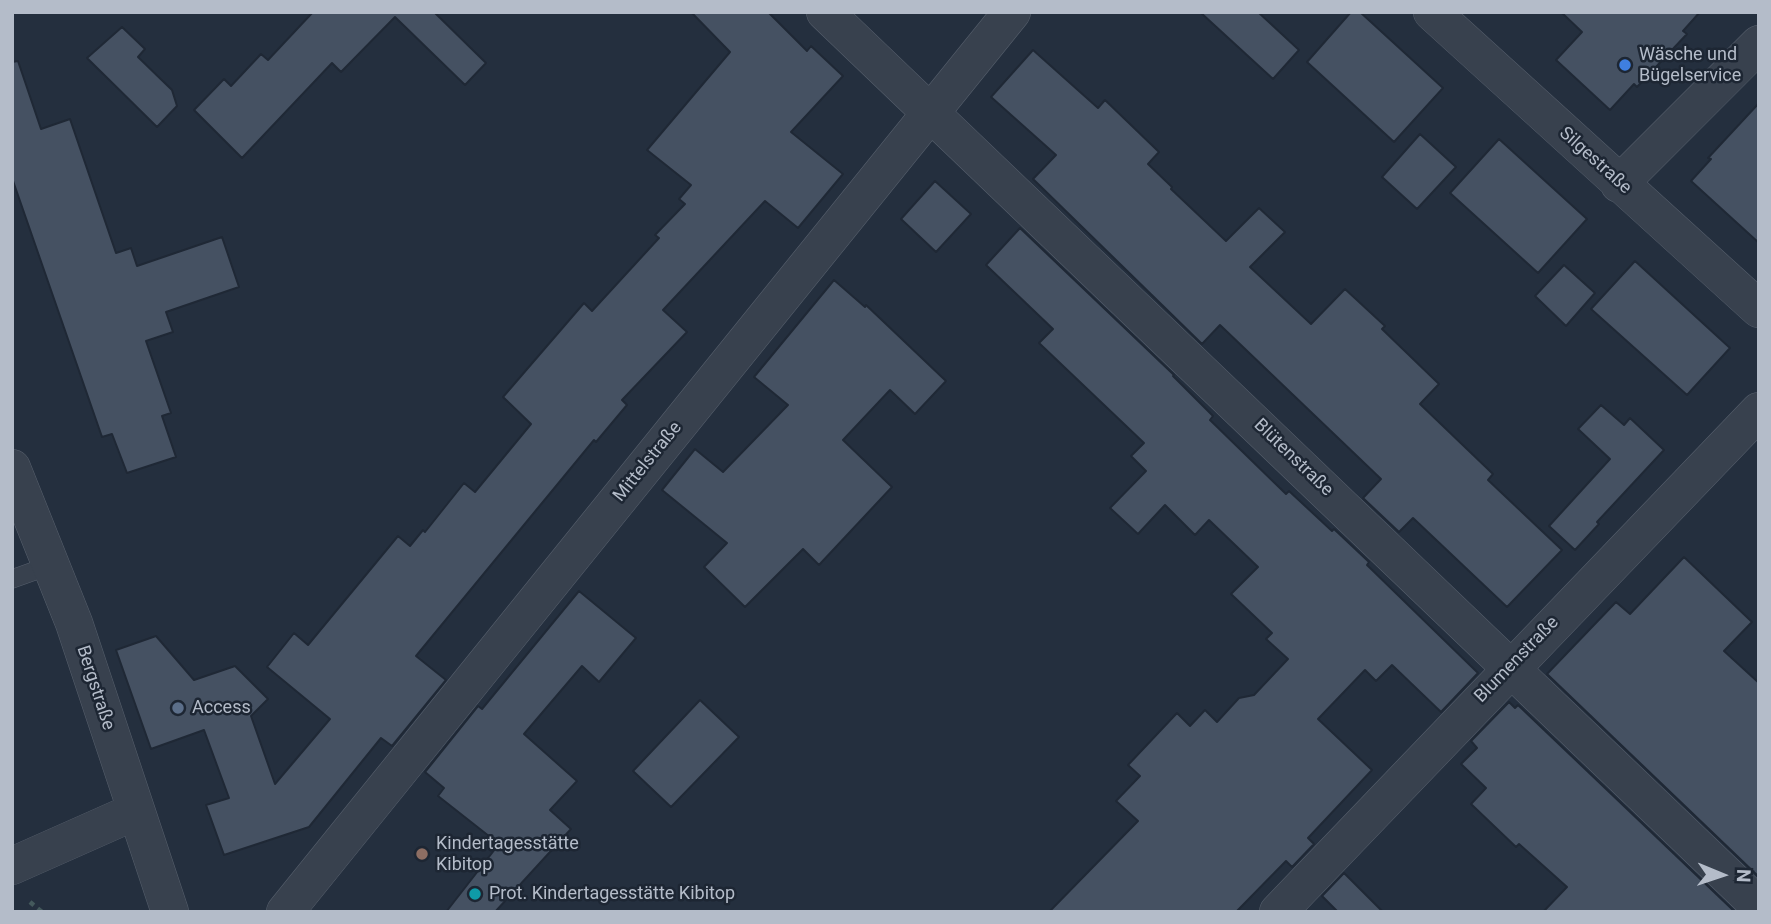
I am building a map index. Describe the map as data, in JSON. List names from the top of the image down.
{
  "streets": {
    "street": [
      "Silgestraße",
      "Blütenstraße",
      "Mittelstraße",
      "Blumenstraße",
      "Bergstraße"
    ]
  },
  "crossings": [
    ["Blütenstraße", "Mittelstraße"],
    ["Blütenstraße", "Blumenstraße"]
  ],
  "places": [
    "Wäsche und Bügelservice",
    "Access",
    "Kindertagesstätte Kibitop",
    "Prot. Kindertagesstätte Kibitop"
  ],
  "north": "right"
}
